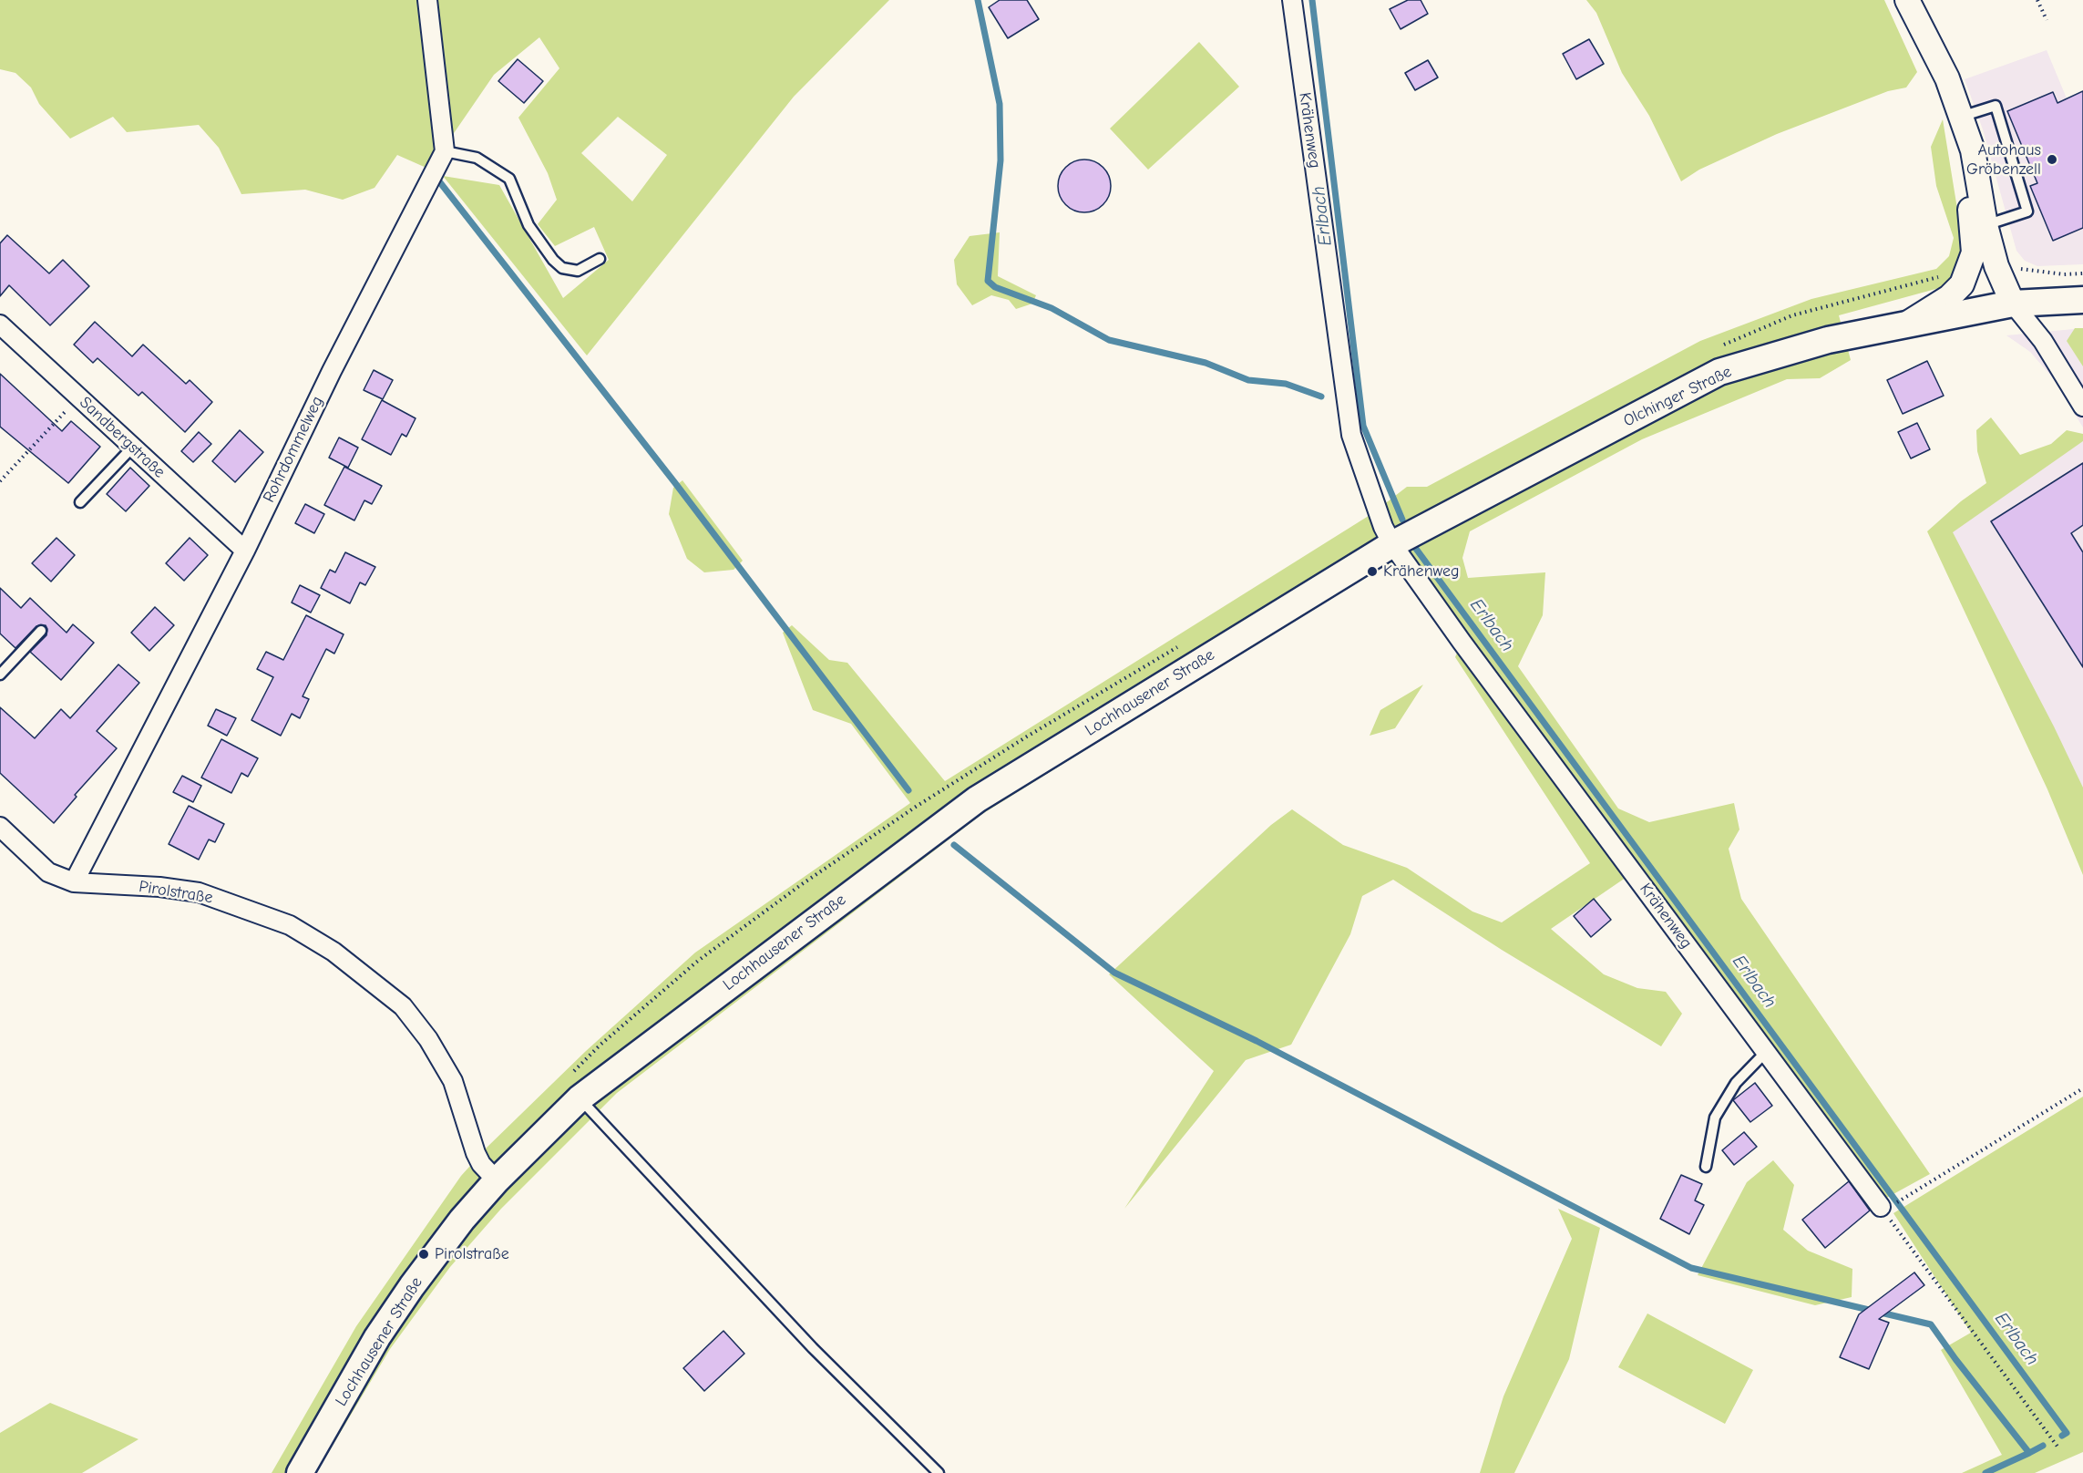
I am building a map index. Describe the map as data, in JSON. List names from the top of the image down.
{
  "streets": {
    "main road": ["Olchinger Straße", "Lochhausener Straße"],
    "street": [
      "Krähenweg",
      "Sandbergstraße",
      "Rohrdommelweg",
      "Pirolstraße"
    ]
  },
  "crossings": [
    ["Krähenweg", "Olchinger Straße"],
    ["Krähenweg", "Lochhausener Straße"],
    ["Olchinger Straße", "Lochhausener Straße"],
    ["Sandbergstraße", "Rohrdommelweg"],
    ["Rohrdommelweg", "Pirolstraße"],
    ["Lochhausener Straße", "Pirolstraße"]
  ],
  "water": ["Erlbach"],
  "places": ["Autohaus Gröbenzell", "Krähenweg", "Pirolstraße"]
}
